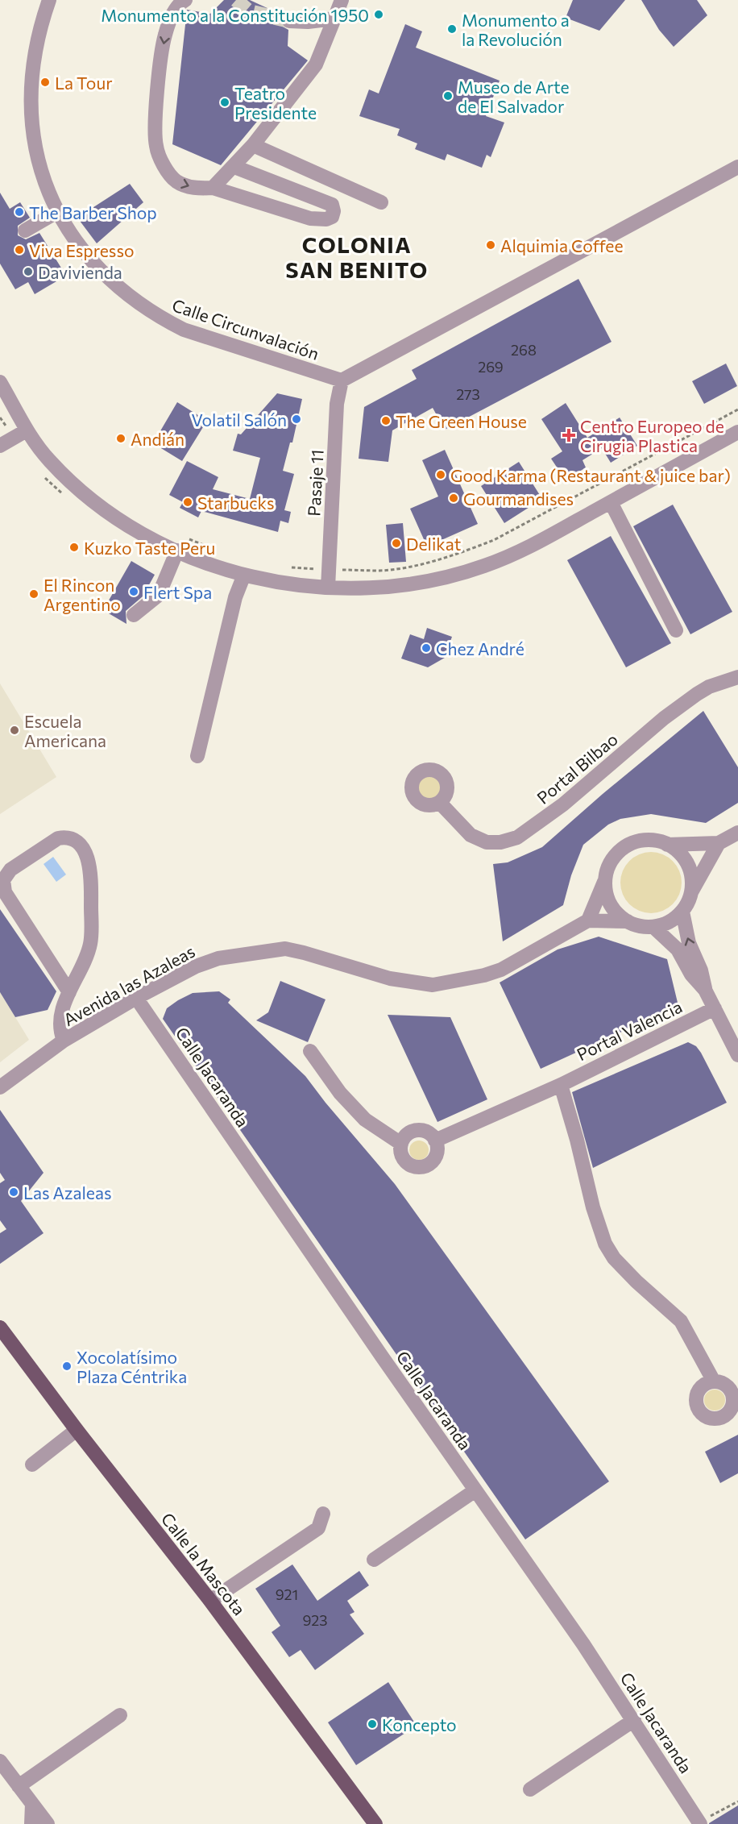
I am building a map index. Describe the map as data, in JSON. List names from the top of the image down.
{
  "streets": {
    "main road": ["Calle la Mascota"],
    "street": [
      "Calle Circunvalación",
      "Pasaje 11",
      "Portal Bilbao",
      "Avenida las Azaleas",
      "Portal Valencia",
      "Calle Jacaranda"
    ]
  },
  "crossings": [
    ["Calle Circunvalación", "Pasaje 11"],
    ["Avenida las Azaleas", "Calle Jacaranda"]
  ],
  "districts": ["COLONIA SAN BENITO"],
  "places": {
    "other": [
      "Monumento a la Constitución 1950",
      "Monumento a la Revolución",
      "La Tour",
      "Museo de Arte de El Salvador",
      "Teatro Presidente",
      "The Barber Shop",
      "Alquimia Coffee",
      "Viva Espresso",
      "Davivienda",
      "Volatil Salón",
      "The Green House",
      "Andián",
      "Good Karma (Restaurant & juice bar)",
      "Gourmandises",
      "Starbucks",
      "Delikat",
      "Kuzko Taste Peru",
      "Flert Spa",
      "El Rincon Argentino",
      "Chez André",
      "Escuela Americana",
      "Las Azaleas",
      "Xocolatísimo Plaza Céntrika",
      "Koncepto"
    ],
    "health": ["Centro Europeo de Cirugia Plastica"]
  },
  "house_numbers": [
    "268",
    "269",
    "273",
    "921",
    "923"
  ]
}
